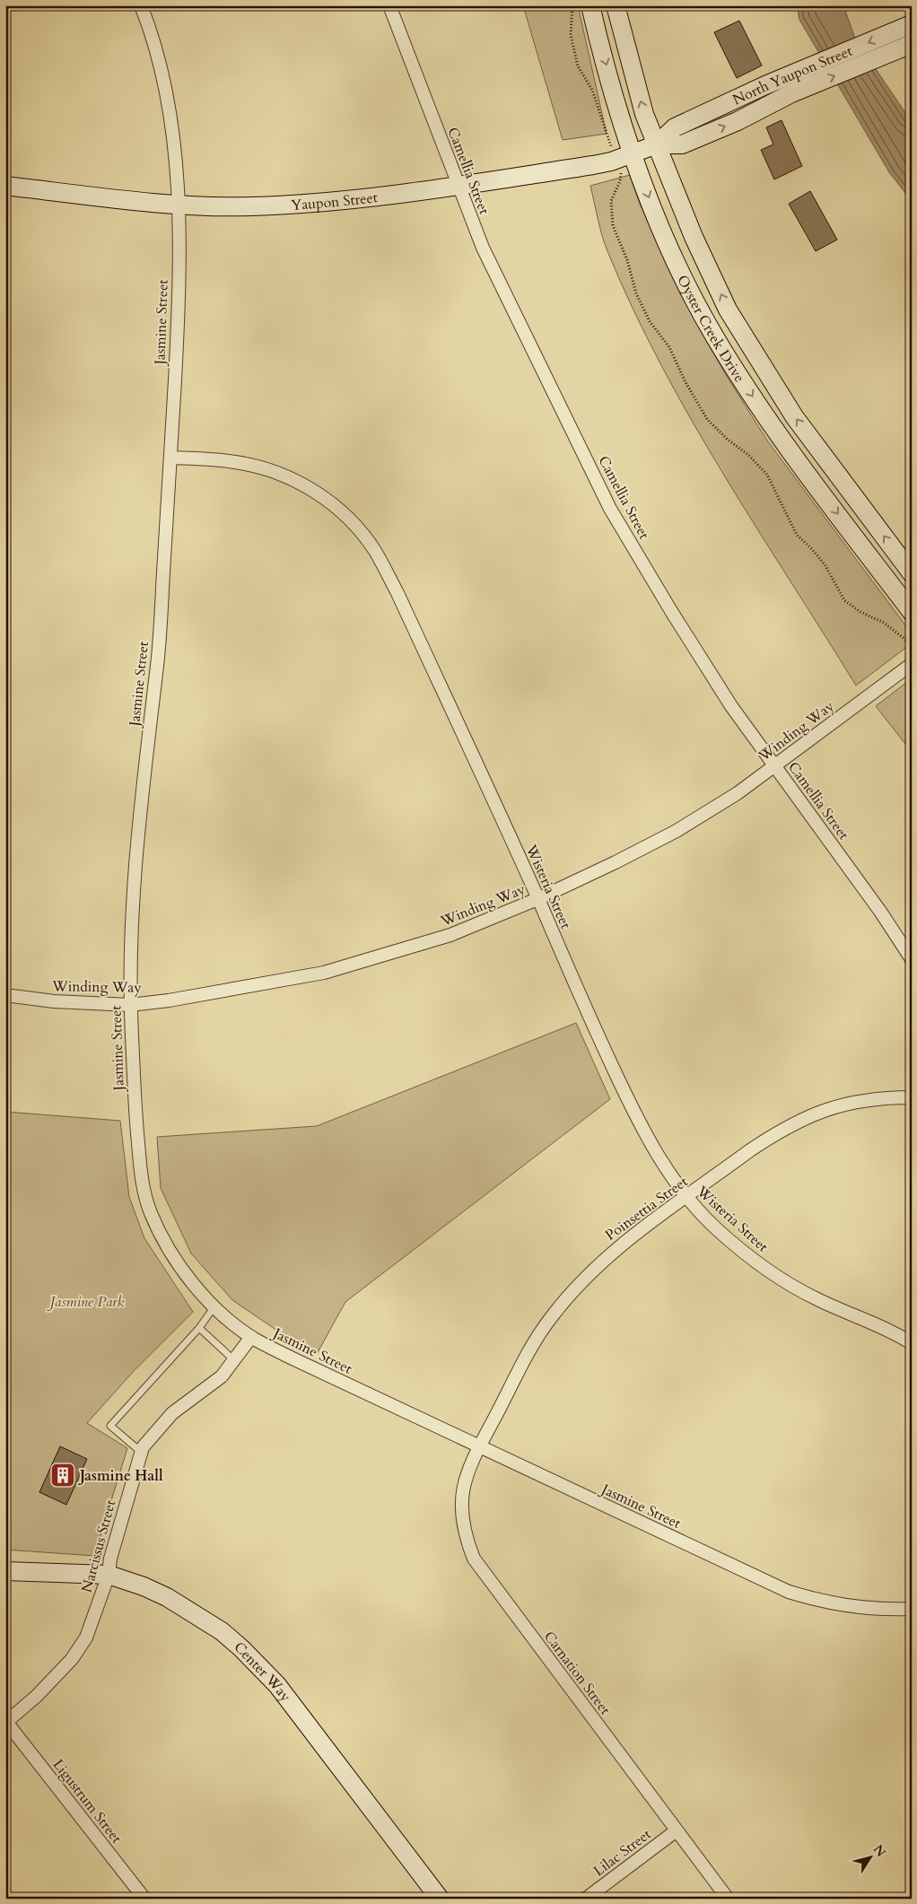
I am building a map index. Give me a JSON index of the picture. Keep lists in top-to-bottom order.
{
  "streets": {
    "main road": [
      "North Yaupon Street",
      "Yaupon Street",
      "Oyster Creek Drive",
      "Center Way"
    ],
    "street": [
      "Camellia Street",
      "Jasmine Street",
      "Winding Way",
      "Wisteria Street",
      "Poinsettia Street",
      "Narcissus Street",
      "Carnation Street",
      "Ligustrum Street",
      "Lilac Street"
    ]
  },
  "crossings": [
    ["North Yaupon Street", "Yaupon Street"],
    ["Camellia Street", "Yaupon Street"],
    ["Camellia Street", "Winding Way"],
    ["Yaupon Street", "Jasmine Street"],
    ["Yaupon Street", "Oyster Creek Drive"],
    ["Jasmine Street", "Winding Way"],
    ["Jasmine Street", "Wisteria Street"],
    ["Jasmine Street", "Poinsettia Street"],
    ["Jasmine Street", "Narcissus Street"],
    ["Jasmine Street", "Carnation Street"],
    ["Winding Way", "Wisteria Street"],
    ["Wisteria Street", "Poinsettia Street"],
    ["Poinsettia Street", "Carnation Street"],
    ["Narcissus Street", "Center Way"],
    ["Narcissus Street", "Ligustrum Street"],
    ["Carnation Street", "Lilac Street"]
  ],
  "parks": ["Jasmine Park"],
  "places": {
    "building": ["Jasmine Hall"]
  },
  "north": "top right"
}
